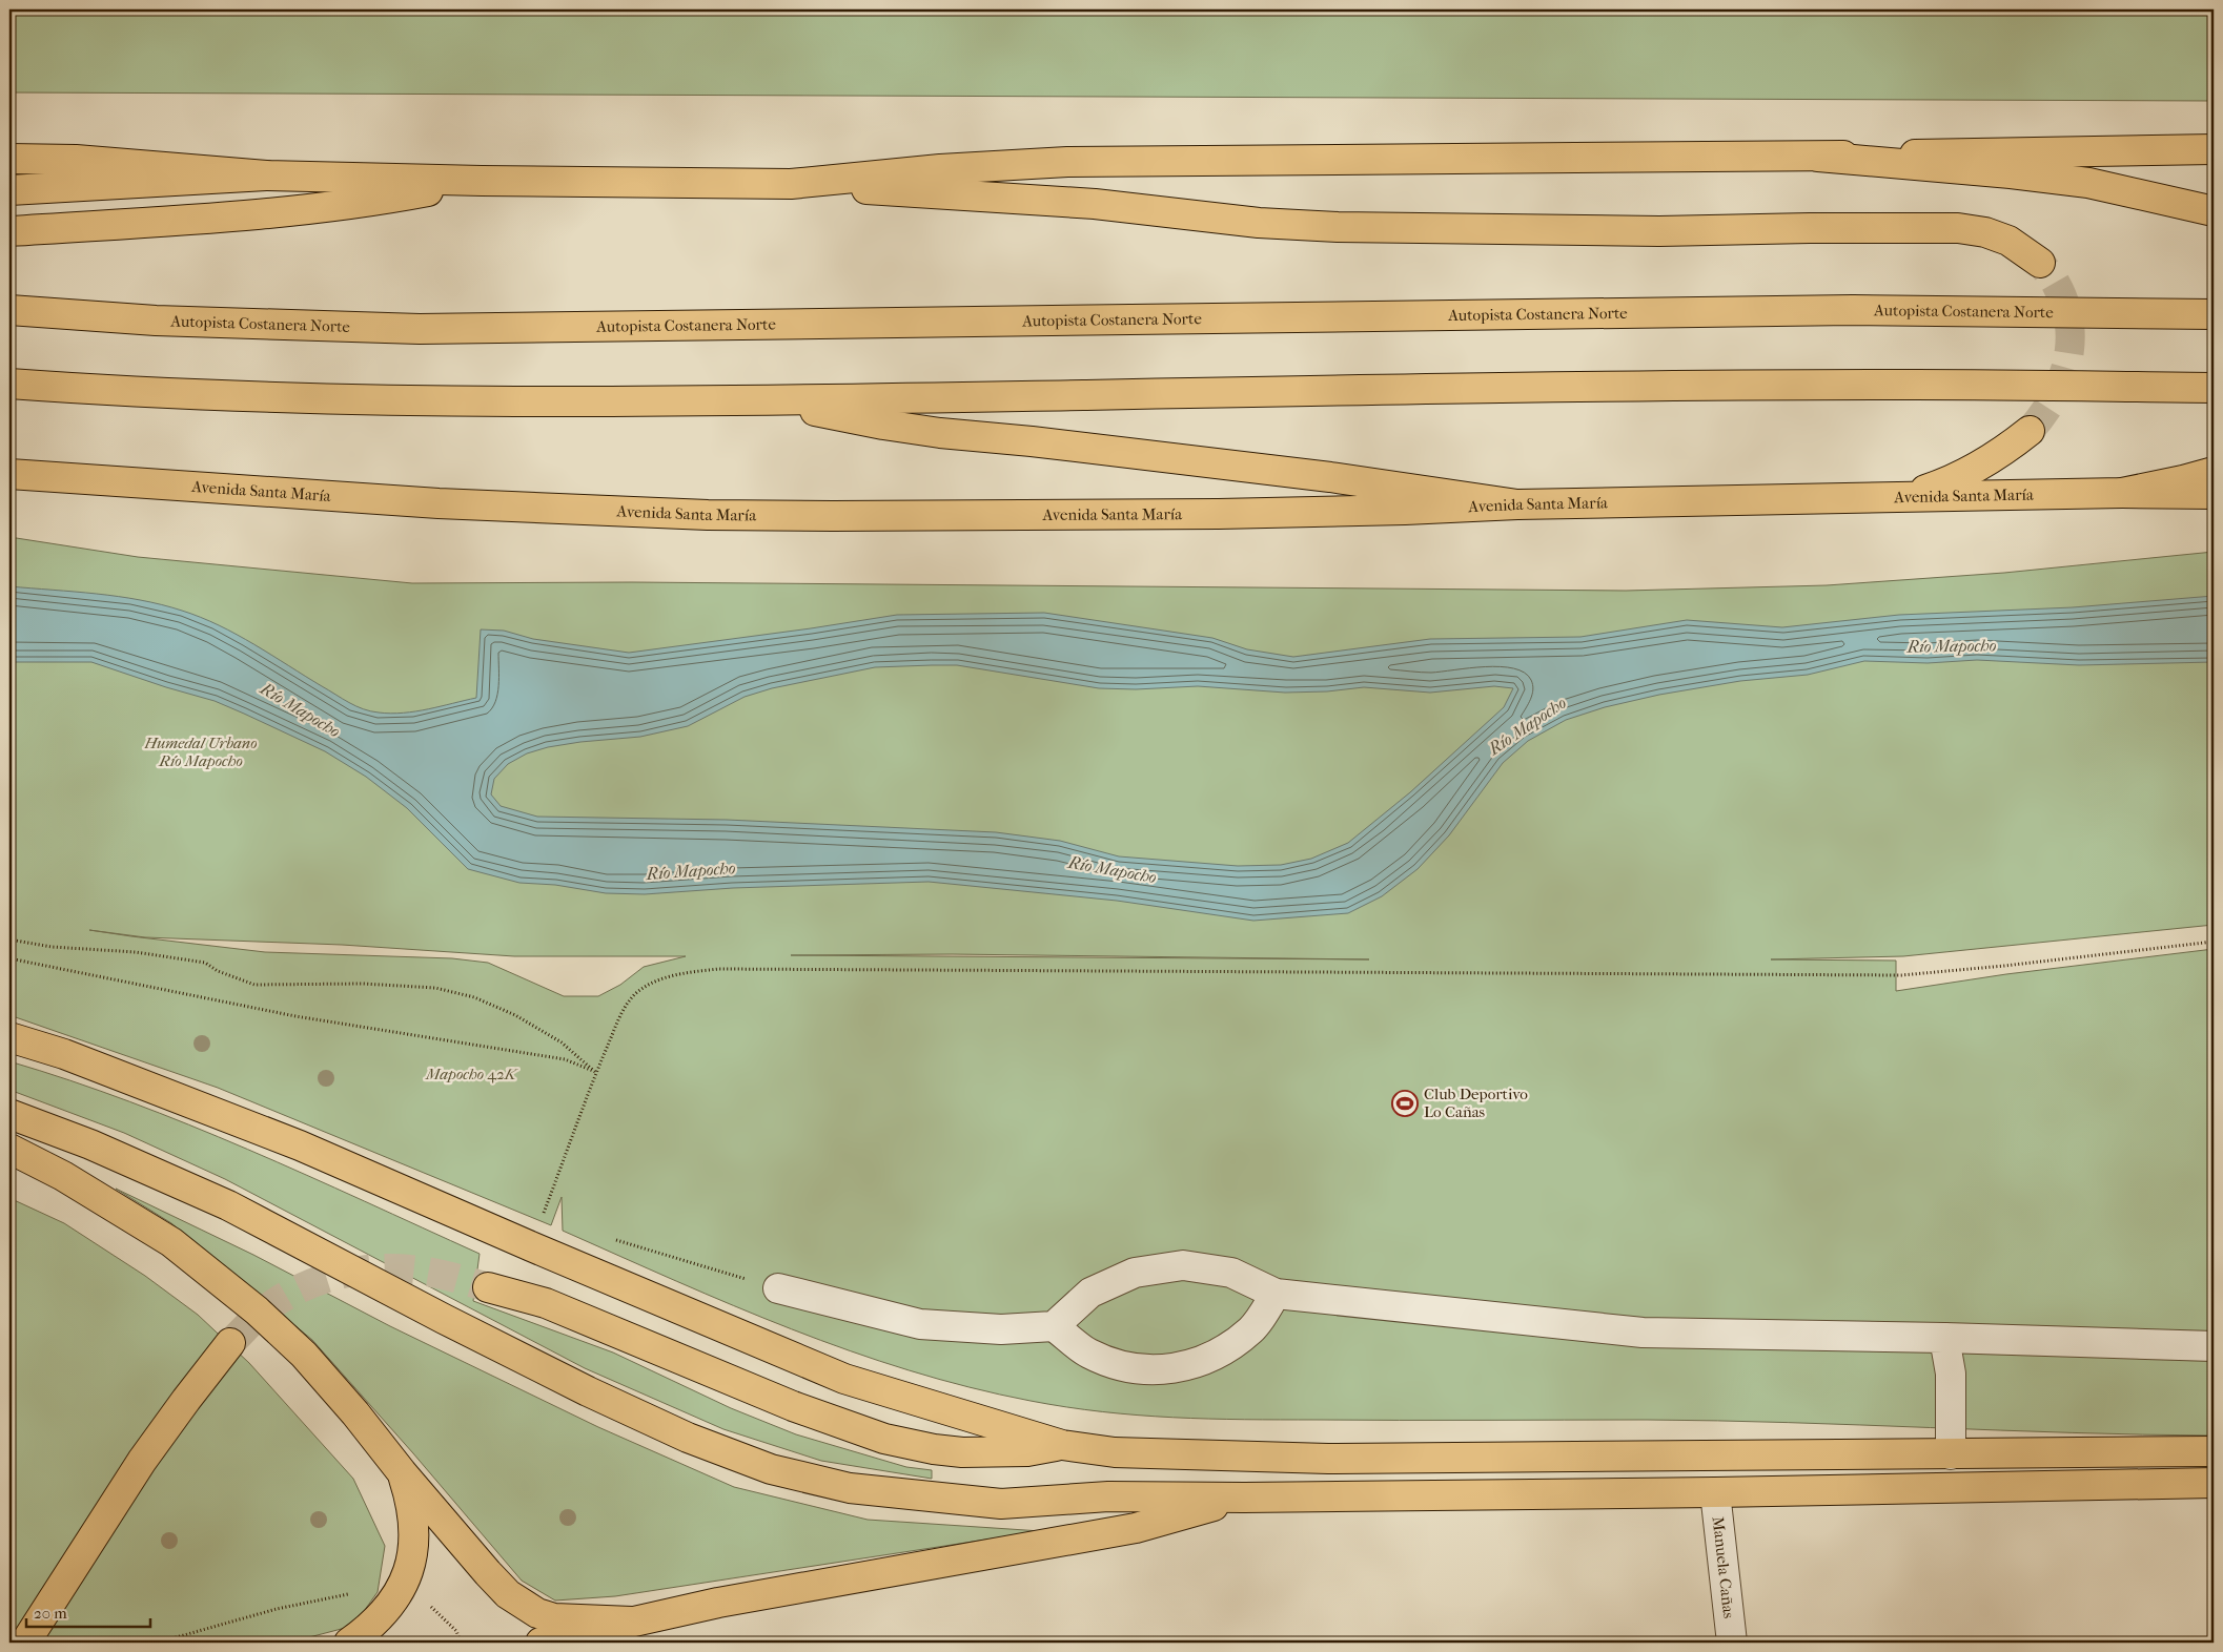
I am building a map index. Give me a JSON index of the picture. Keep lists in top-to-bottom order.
{
  "streets": {
    "main road": ["Autopista Costanera Norte", "Avenida Santa María"],
    "street": ["Manuela Cañas"]
  },
  "water": ["Río Mapocho"],
  "parks": ["Humedal Urbano Río Mapocho", "Mapocho 42K"],
  "places": {
    "sports": ["Club Deportivo Lo Cañas"]
  },
  "scale_bar": "20 m"
}
